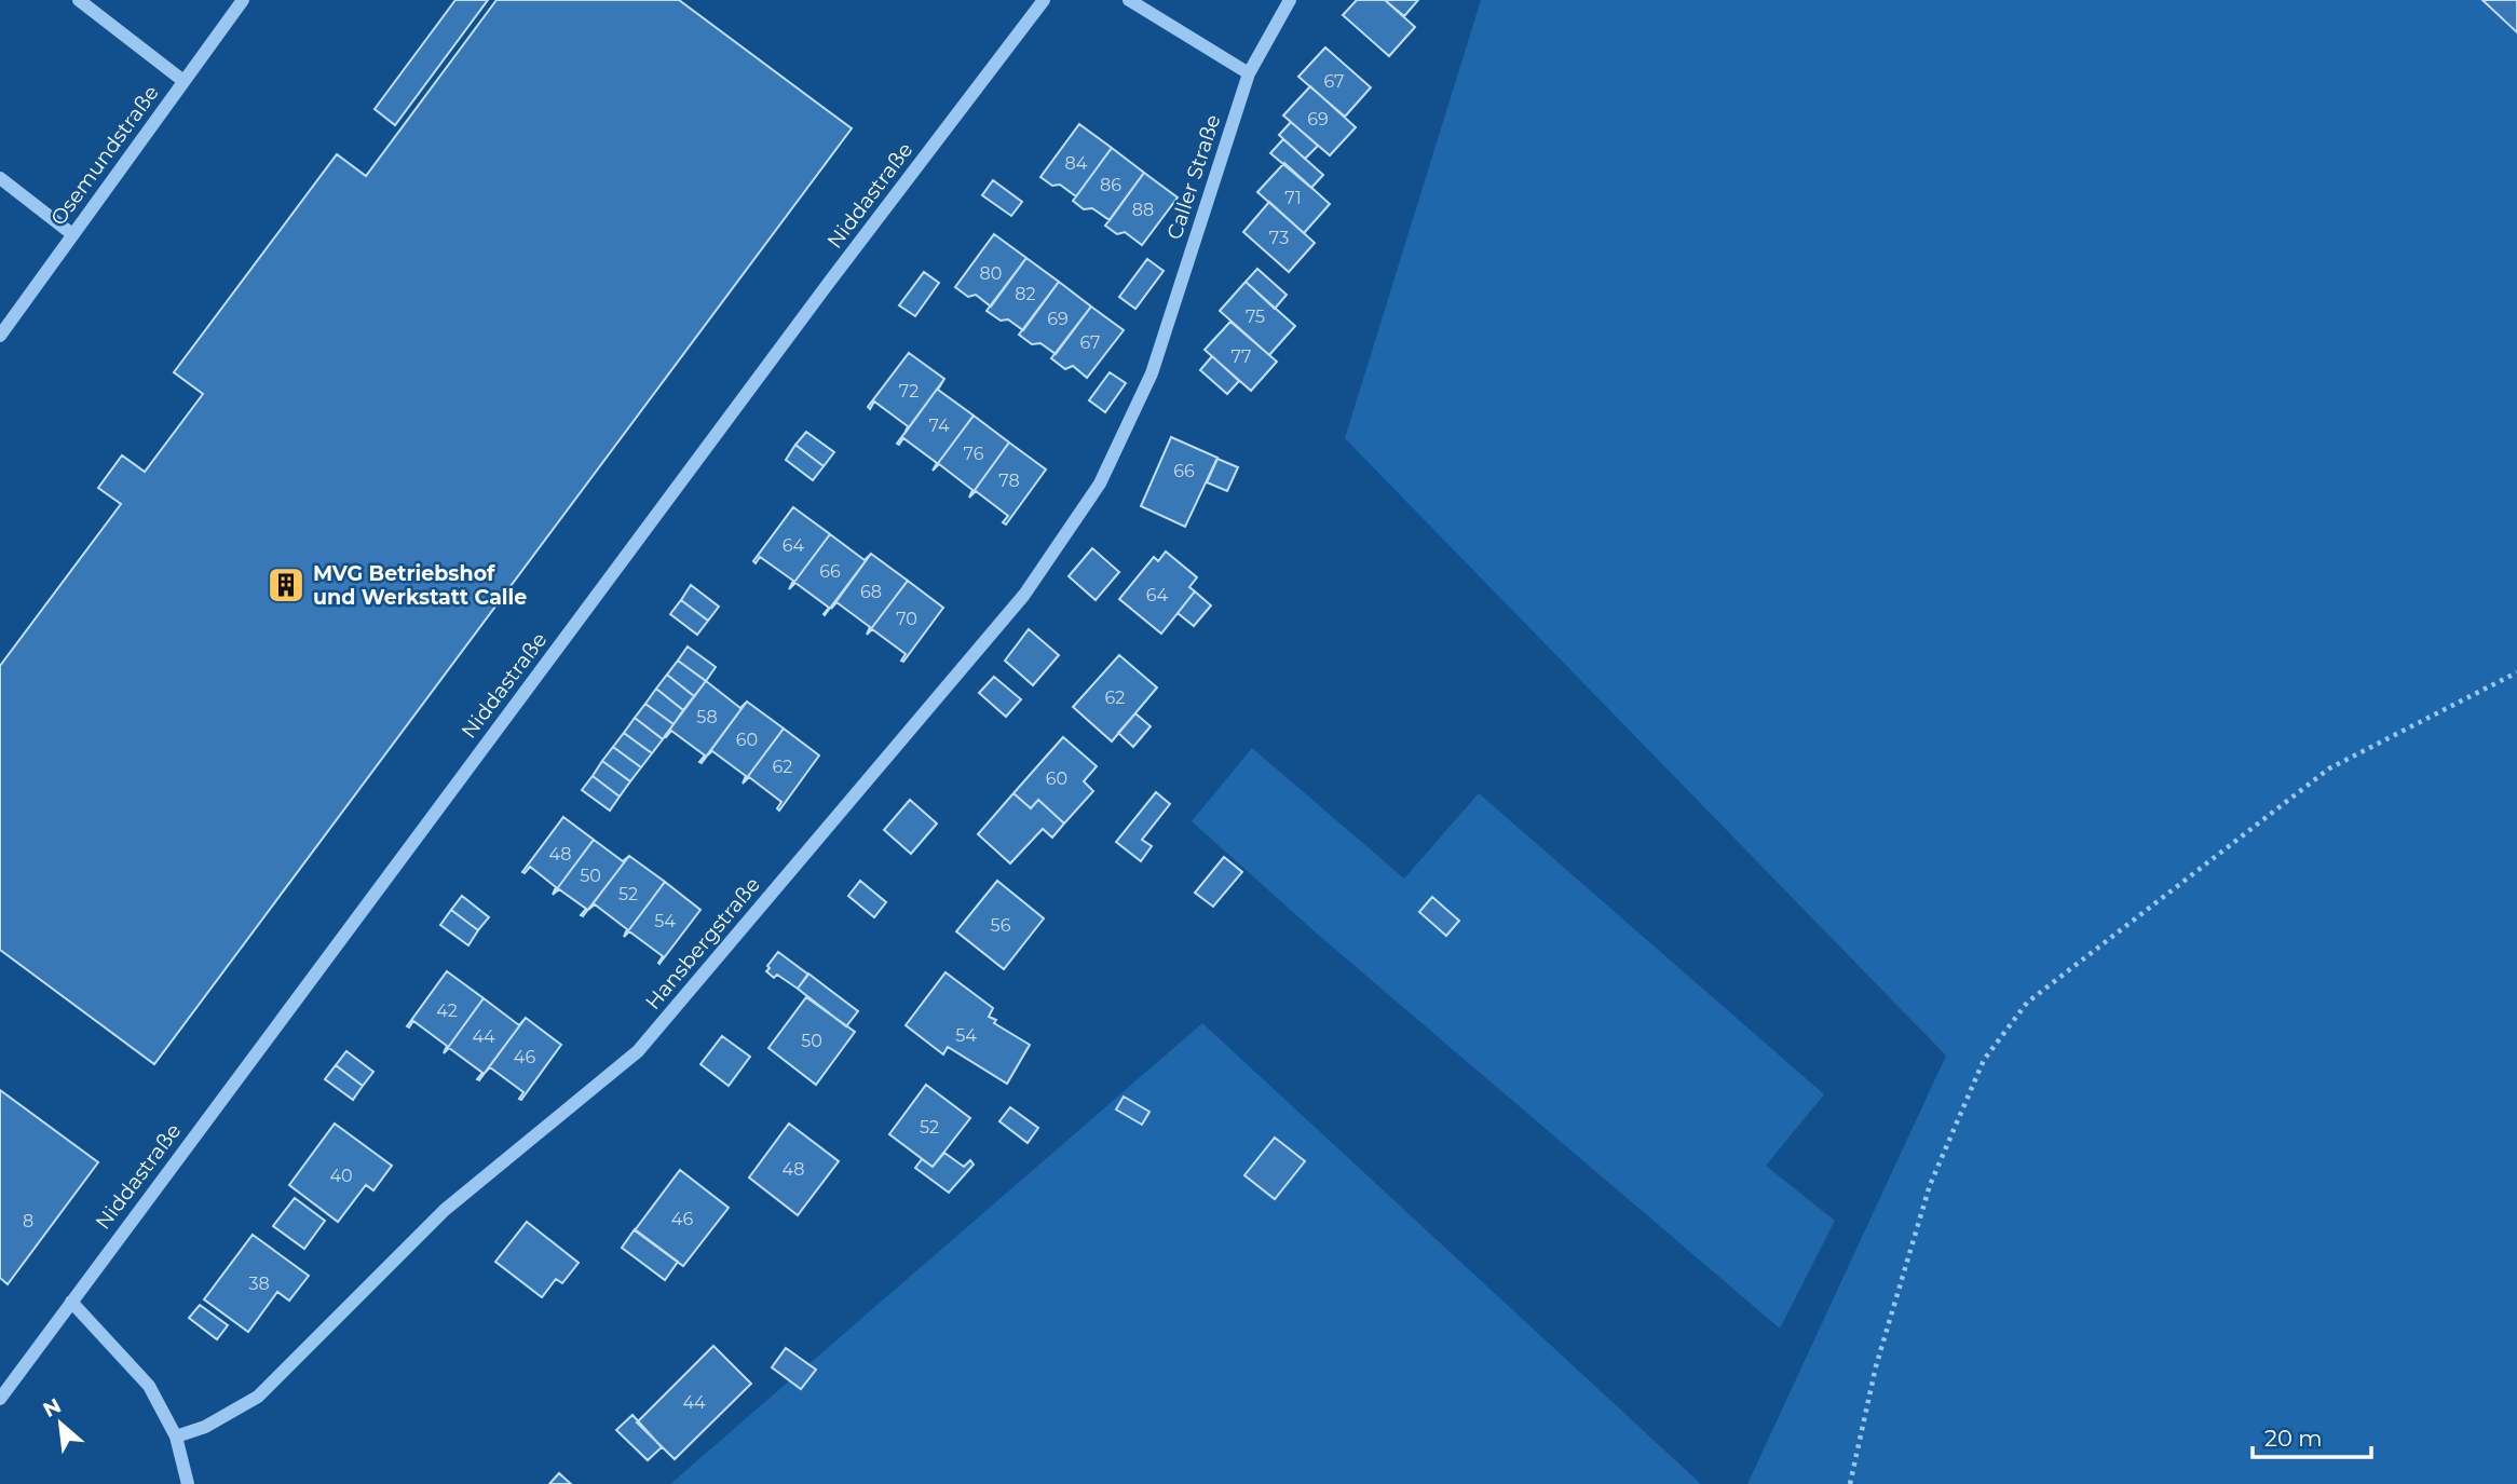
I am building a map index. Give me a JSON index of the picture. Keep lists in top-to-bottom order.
{
  "streets": {
    "street": [
      "Osemundstraße",
      "Caller Straße",
      "Niddastraße",
      "Hansbergstraße"
    ]
  },
  "crossings": [
    ["Caller Straße", "Hansbergstraße"]
  ],
  "places": {
    "building": ["MVG Betriebshof und Werkstatt Calle"]
  },
  "house_numbers": [
    "67",
    "69",
    "84",
    "86",
    "71",
    "88",
    "73",
    "80",
    "82",
    "75",
    "69",
    "67",
    "77",
    "72",
    "74",
    "76",
    "66",
    "78",
    "64",
    "66",
    "68",
    "64",
    "70",
    "62",
    "58",
    "60",
    "62",
    "60",
    "48",
    "50",
    "52",
    "54",
    "56",
    "42",
    "54",
    "44",
    "50",
    "46",
    "52",
    "48",
    "40",
    "46",
    "8",
    "38",
    "44"
  ],
  "scale_bar": "20 m",
  "north": "top left"
}
